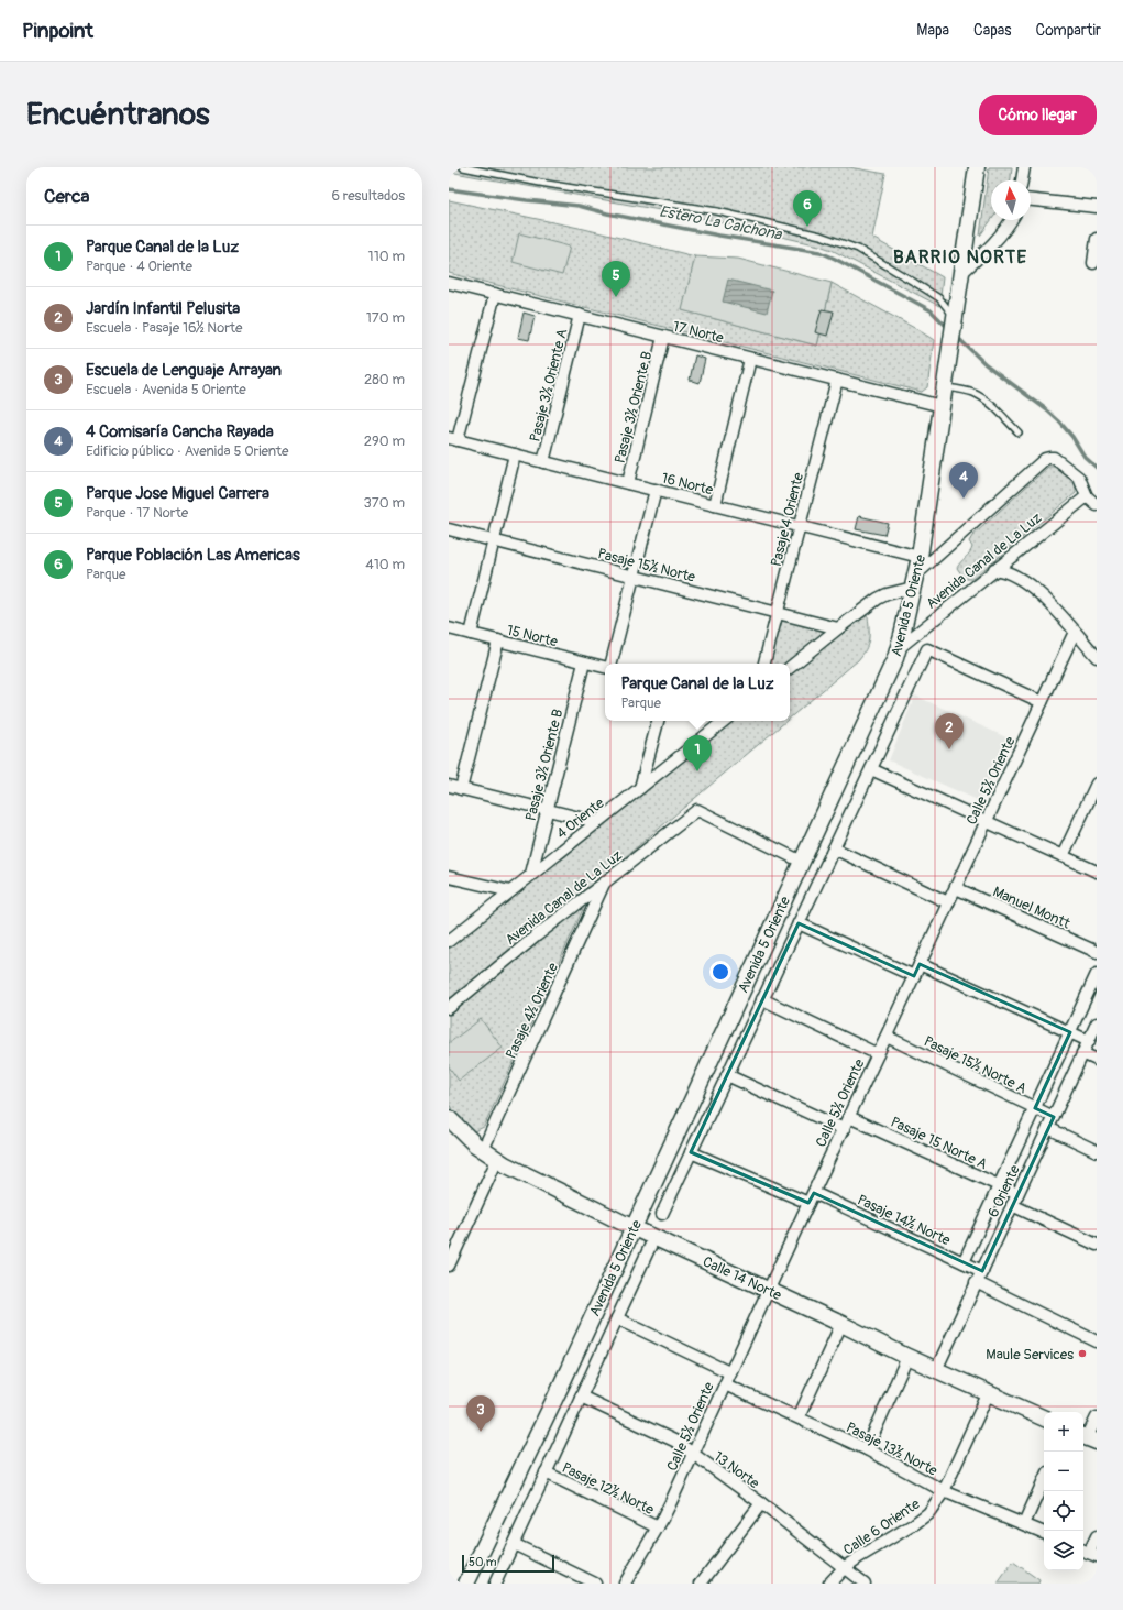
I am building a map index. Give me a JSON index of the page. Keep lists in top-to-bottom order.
{
  "streets": {
    "street": [
      "17 Norte",
      "Pasaje 3½ Oriente A",
      "Pasaje 3½ Oriente B",
      "16 Norte",
      "Pasaje 4 Oriente",
      "Avenida Canal de La Luz",
      "Pasaje 15½ Norte",
      "Avenida 5 Oriente",
      "15 Norte",
      "Calle 5½ Oriente",
      "4 Oriente",
      "Manuel Montt",
      "Pasaje 4½ Oriente",
      "Pasaje 15½ Norte A",
      "Pasaje 15 Norte A",
      "6 Oriente",
      "Pasaje 14½ Norte",
      "Calle 14 Norte",
      "Pasaje 13½ Norte",
      "13 Norte",
      "Pasaje 12½ Norte",
      "Calle 6 Oriente"
    ]
  },
  "crossings": [
    ["17 Norte", "Pasaje 3½ Oriente A"],
    ["17 Norte", "Pasaje 3½ Oriente B"],
    ["17 Norte", "Pasaje 4 Oriente"],
    ["17 Norte", "Avenida 5 Oriente"],
    ["Pasaje 3½ Oriente A", "16 Norte"],
    ["Pasaje 3½ Oriente B", "16 Norte"],
    ["Pasaje 3½ Oriente B", "15 Norte"],
    ["Pasaje 3½ Oriente B", "4 Oriente"],
    ["16 Norte", "Pasaje 4 Oriente"],
    ["16 Norte", "Avenida 5 Oriente"],
    ["Pasaje 4 Oriente", "Pasaje 15½ Norte"],
    ["Avenida Canal de La Luz", "Avenida 5 Oriente"],
    ["Avenida Canal de La Luz", "Pasaje 4½ Oriente"],
    ["Avenida 5 Oriente", "Calle 14 Norte"],
    ["Calle 5½ Oriente", "Manuel Montt"],
    ["Calle 5½ Oriente", "Pasaje 15½ Norte A"],
    ["Calle 5½ Oriente", "Pasaje 15 Norte A"],
    ["Calle 5½ Oriente", "Pasaje 14½ Norte"],
    ["Calle 5½ Oriente", "Calle 14 Norte"],
    ["Calle 5½ Oriente", "Pasaje 13½ Norte"],
    ["Calle 5½ Oriente", "13 Norte"],
    ["Calle 5½ Oriente", "Pasaje 12½ Norte"],
    ["Pasaje 4½ Oriente", "Calle 14 Norte"],
    ["Pasaje 15½ Norte A", "6 Oriente"],
    ["Pasaje 15 Norte A", "6 Oriente"],
    ["6 Oriente", "Pasaje 14½ Norte"],
    ["6 Oriente", "Calle 14 Norte"],
    ["Calle 14 Norte", "Calle 6 Oriente"],
    ["Pasaje 13½ Norte", "Calle 6 Oriente"],
    ["13 Norte", "Calle 6 Oriente"]
  ],
  "districts": ["BARRIO NORTE"],
  "water": ["Estero La Calchona"],
  "places": ["Maule Services"],
  "scale_bar": "50 m",
  "north": "top",
  "page": {
    "header": "Pinpoint",
    "nav": ["Mapa", "Capas", "Compartir"],
    "buttons": "Cómo llegar",
    "title": "Encuéntranos",
    "heading": ["Cerca", "6 resultados"],
    "pins": [
      "6",
      "5",
      "4",
      "2",
      "1",
      "3"
    ],
    "list": [
      {
        "mark": "1",
        "name": "Parque Canal de la Luz",
        "note": "Parque · 4 Oriente",
        "value": "110 m"
      },
      {
        "mark": "2",
        "name": "Jardín Infantil Pelusita",
        "note": "Escuela · Pasaje 16½ Norte",
        "value": "170 m"
      },
      {
        "mark": "3",
        "name": "Escuela de Lenguaje Arrayan",
        "note": "Escuela · Avenida 5 Oriente",
        "value": "280 m"
      },
      {
        "mark": "4",
        "name": "4 Comisaría Cancha Rayada",
        "note": "Edificio público · Avenida 5 Oriente",
        "value": "290 m"
      },
      {
        "mark": "5",
        "name": "Parque Jose Miguel Carrera",
        "note": "Parque · 17 Norte",
        "value": "370 m"
      },
      {
        "mark": "6",
        "name": "Parque Población Las Americas",
        "note": "Parque",
        "value": "410 m"
      }
    ],
    "popup": ["Parque Canal de la Luz", "Parque"],
    "map_buttons": ["+", "−"],
    "scale": "50 m"
  }
}
